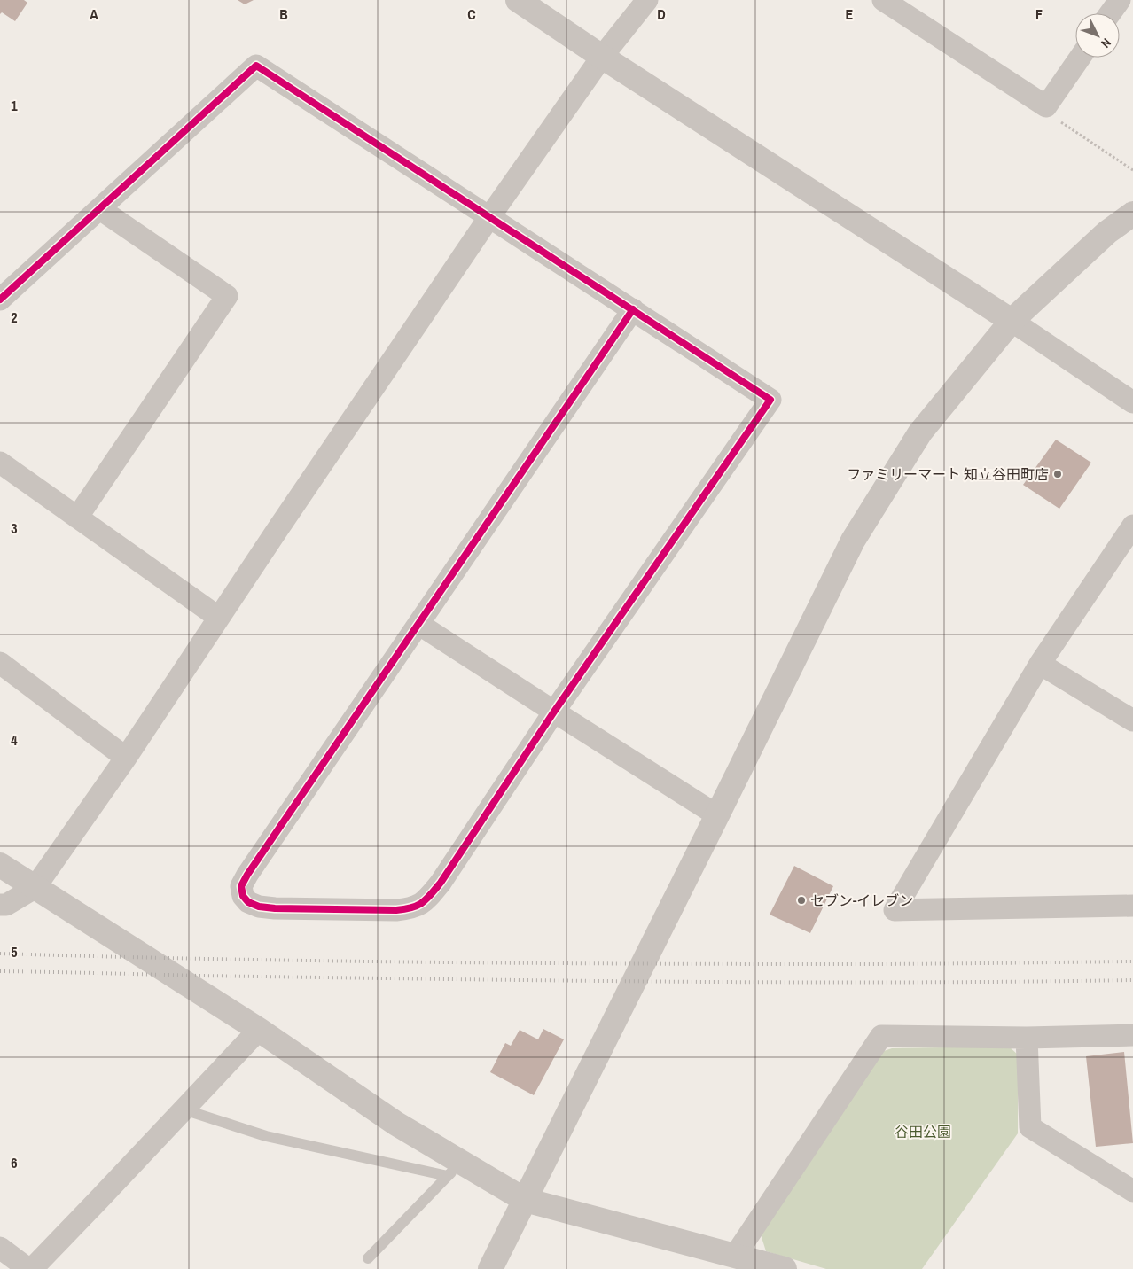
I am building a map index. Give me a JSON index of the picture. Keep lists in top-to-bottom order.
{
  "parks": ["谷田公園"],
  "places": ["ファミリーマート 知立谷田町店", "セブン-イレブン"],
  "north": "bottom right",
  "grid": {
    "columns": [
      "A",
      "B",
      "C",
      "D",
      "E",
      "F"
    ],
    "rows": [
      "1",
      "2",
      "3",
      "4",
      "5",
      "6"
    ]
  }
}
